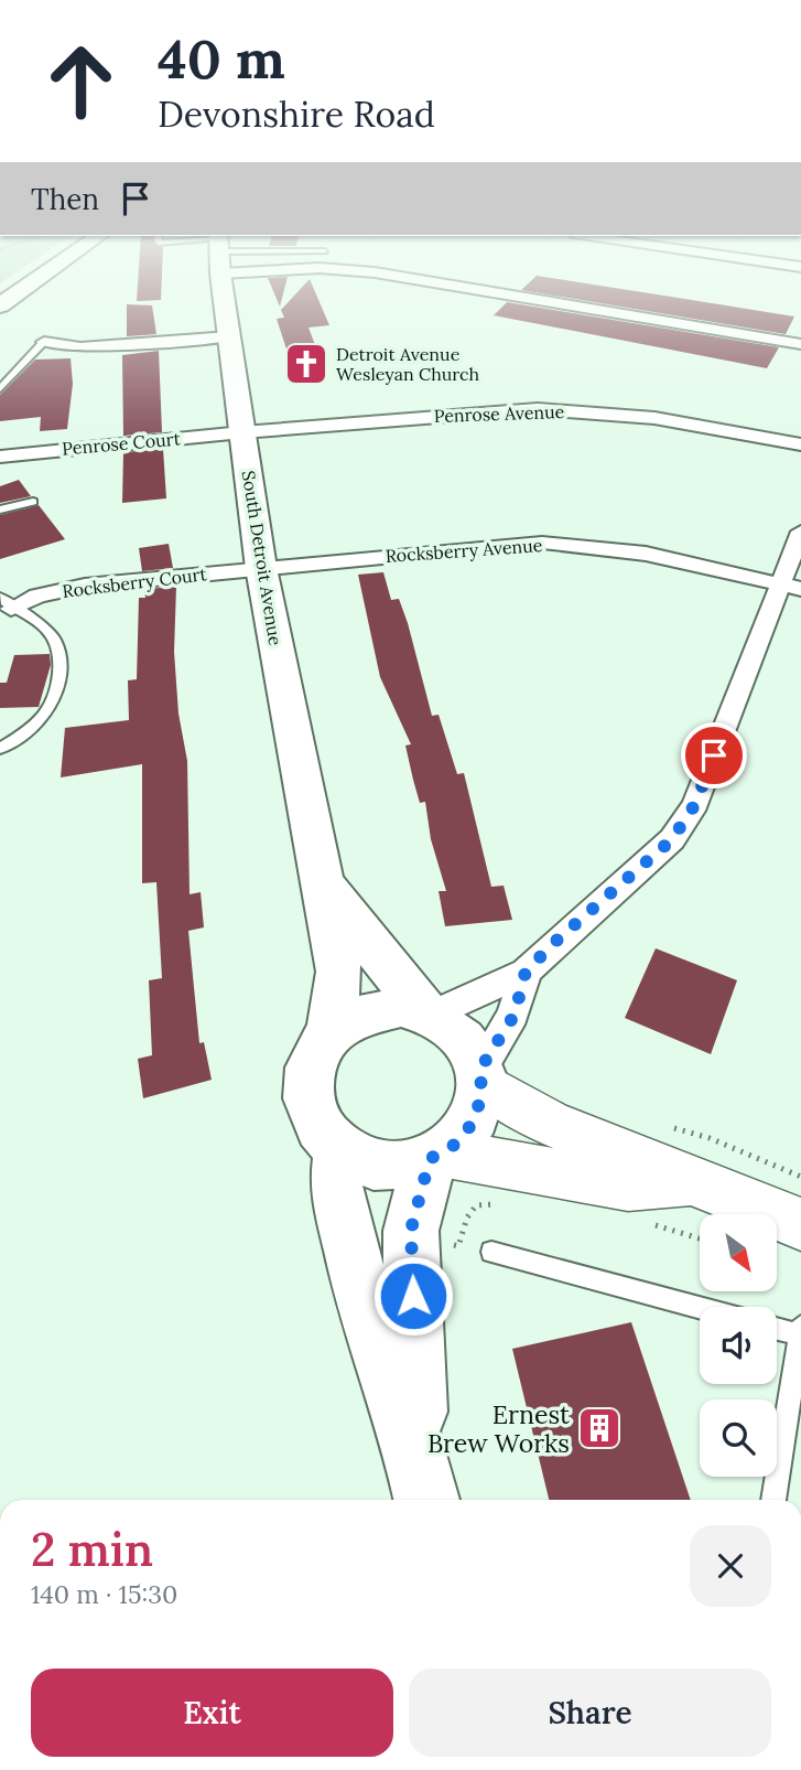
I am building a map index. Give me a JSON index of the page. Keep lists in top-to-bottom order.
{
  "streets": {
    "main road": ["South Detroit Avenue"],
    "street": [
      "Penrose Avenue",
      "Penrose Court",
      "Rocksberry Avenue",
      "Rocksberry Court"
    ]
  },
  "crossings": [
    ["Penrose Avenue", "Penrose Court"],
    ["Penrose Avenue", "South Detroit Avenue"],
    ["Penrose Court", "South Detroit Avenue"],
    ["Rocksberry Avenue", "South Detroit Avenue"],
    ["Rocksberry Avenue", "Rocksberry Court"],
    ["South Detroit Avenue", "Rocksberry Court"]
  ],
  "places": {
    "church": ["Detroit Avenue Wesleyan Church"],
    "building": ["Ernest Brew Works"]
  },
  "north": "bottom right",
  "page": {
    "turn": ["40 m", "Devonshire Road"],
    "then": "Then",
    "heading": ["2 min", "140 m · 15:30"],
    "buttons": ["Exit", "Share"]
  }
}
